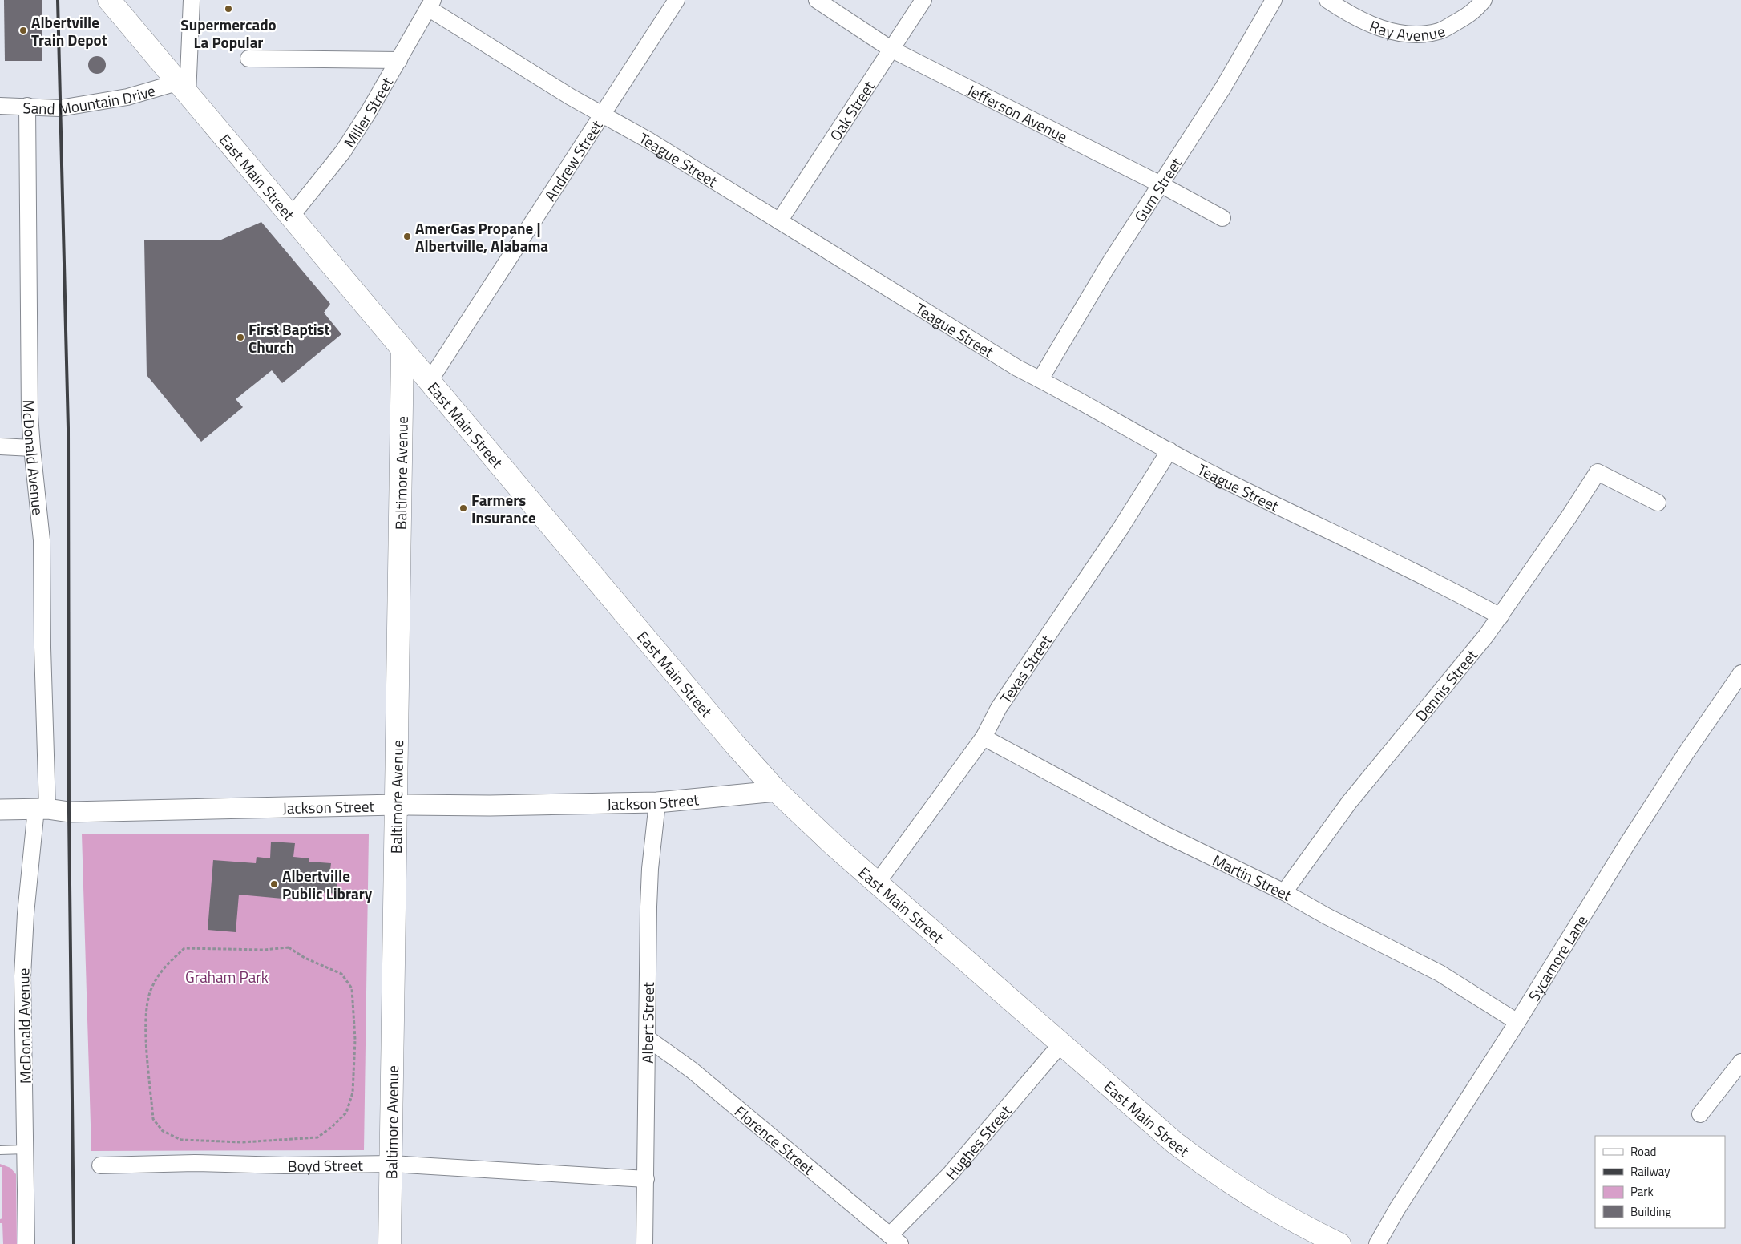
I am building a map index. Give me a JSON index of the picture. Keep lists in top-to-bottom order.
{
  "streets": {
    "main road": ["East Main Street", "Baltimore Avenue"],
    "street": [
      "Ray Avenue",
      "Sand Mountain Drive",
      "Oak Street",
      "Miller Street",
      "Jefferson Avenue",
      "Teague Street",
      "Andrew Street",
      "Gum Street",
      "McDonald Avenue",
      "Texas Street",
      "Dennis Street",
      "Jackson Street",
      "Martin Street",
      "Sycamore Lane",
      "Albert Street",
      "Florence Street",
      "Hughes Street",
      "Boyd Street"
    ]
  },
  "crossings": [
    ["Sand Mountain Drive", "East Main Street"],
    ["Sand Mountain Drive", "McDonald Avenue"],
    ["Oak Street", "Jefferson Avenue"],
    ["Oak Street", "Teague Street"],
    ["Miller Street", "Teague Street"],
    ["Miller Street", "East Main Street"],
    ["Jefferson Avenue", "Gum Street"],
    ["Teague Street", "Andrew Street"],
    ["Teague Street", "Gum Street"],
    ["Teague Street", "Texas Street"],
    ["Teague Street", "Dennis Street"],
    ["Andrew Street", "East Main Street"],
    ["East Main Street", "Baltimore Avenue"],
    ["East Main Street", "Texas Street"],
    ["East Main Street", "Jackson Street"],
    ["East Main Street", "Hughes Street"],
    ["McDonald Avenue", "Jackson Street"],
    ["Baltimore Avenue", "Jackson Street"],
    ["Baltimore Avenue", "Boyd Street"],
    ["Texas Street", "Martin Street"],
    ["Dennis Street", "Martin Street"],
    ["Jackson Street", "Albert Street"],
    ["Martin Street", "Sycamore Lane"],
    ["Albert Street", "Florence Street"],
    ["Albert Street", "Boyd Street"],
    ["Florence Street", "Hughes Street"]
  ],
  "parks": ["Graham Park"],
  "places": [
    "Supermercado La Popular",
    "Albertville Train Depot",
    "AmerGas Propane | Albertville, Alabama",
    "First Baptist Church",
    "Farmers Insurance",
    "Albertville Public Library"
  ],
  "legend": [
    "Road",
    "Railway",
    "Park",
    "Building"
  ]
}
